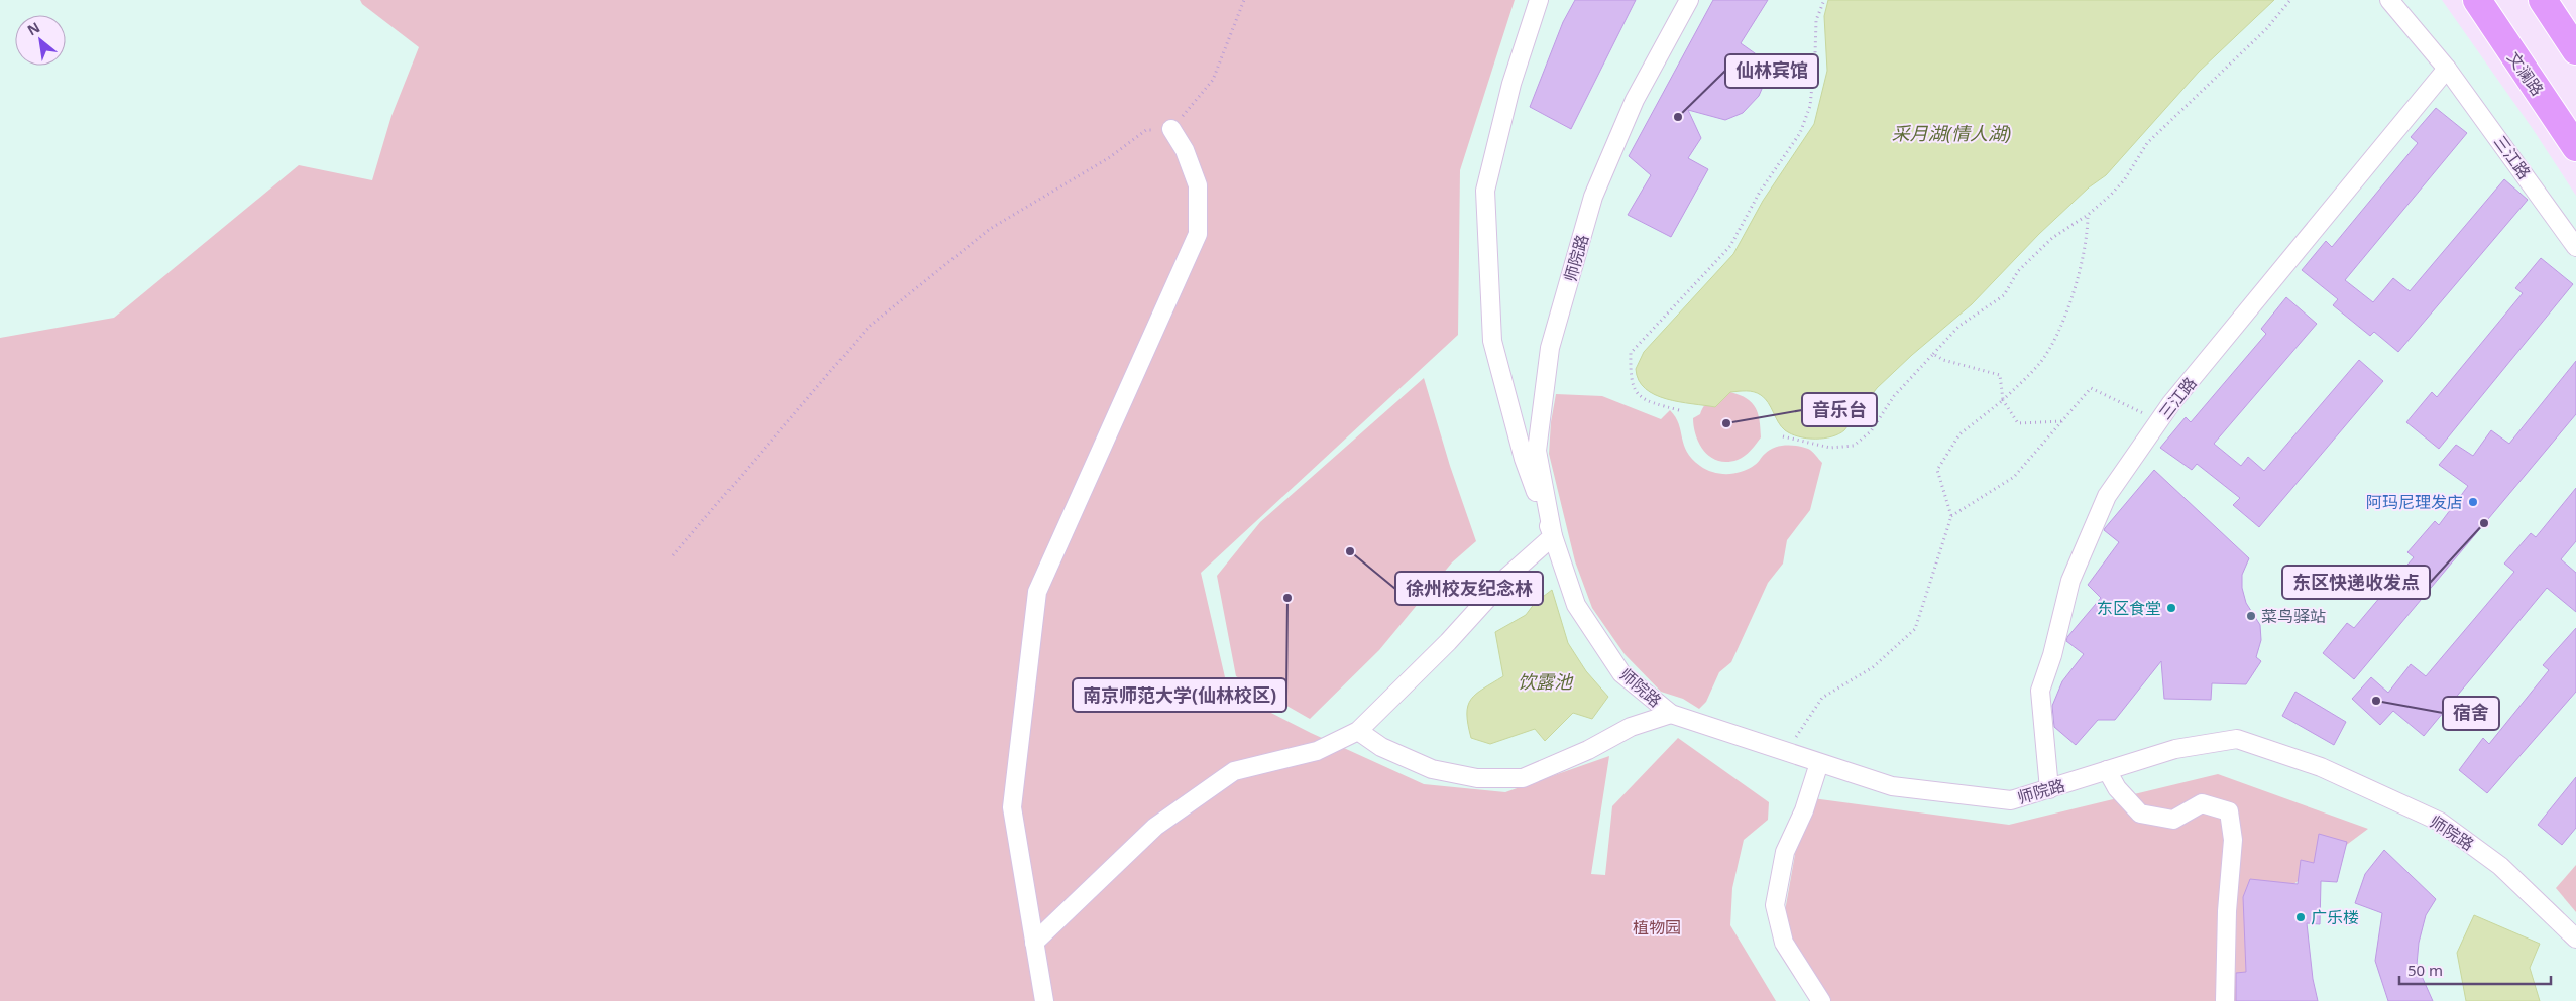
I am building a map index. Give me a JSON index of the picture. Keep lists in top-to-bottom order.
{
  "streets": {
    "main road": ["文澜路"],
    "street": ["三江路", "师院路"]
  },
  "crossings": [
    ["三江路", "师院路"]
  ],
  "water": ["采月湖(情人湖)", "饮露池"],
  "parks": ["植物园"],
  "places": [
    "仙林宾馆",
    "音乐台",
    "阿玛尼理发店",
    "东区快递收发点",
    "徐州校友纪念林",
    "南京师范大学(仙林校区)",
    "东区食堂",
    "菜鸟驿站",
    "宿舍",
    "广乐楼"
  ],
  "scale_bar": "50 m",
  "north": "top left"
}
